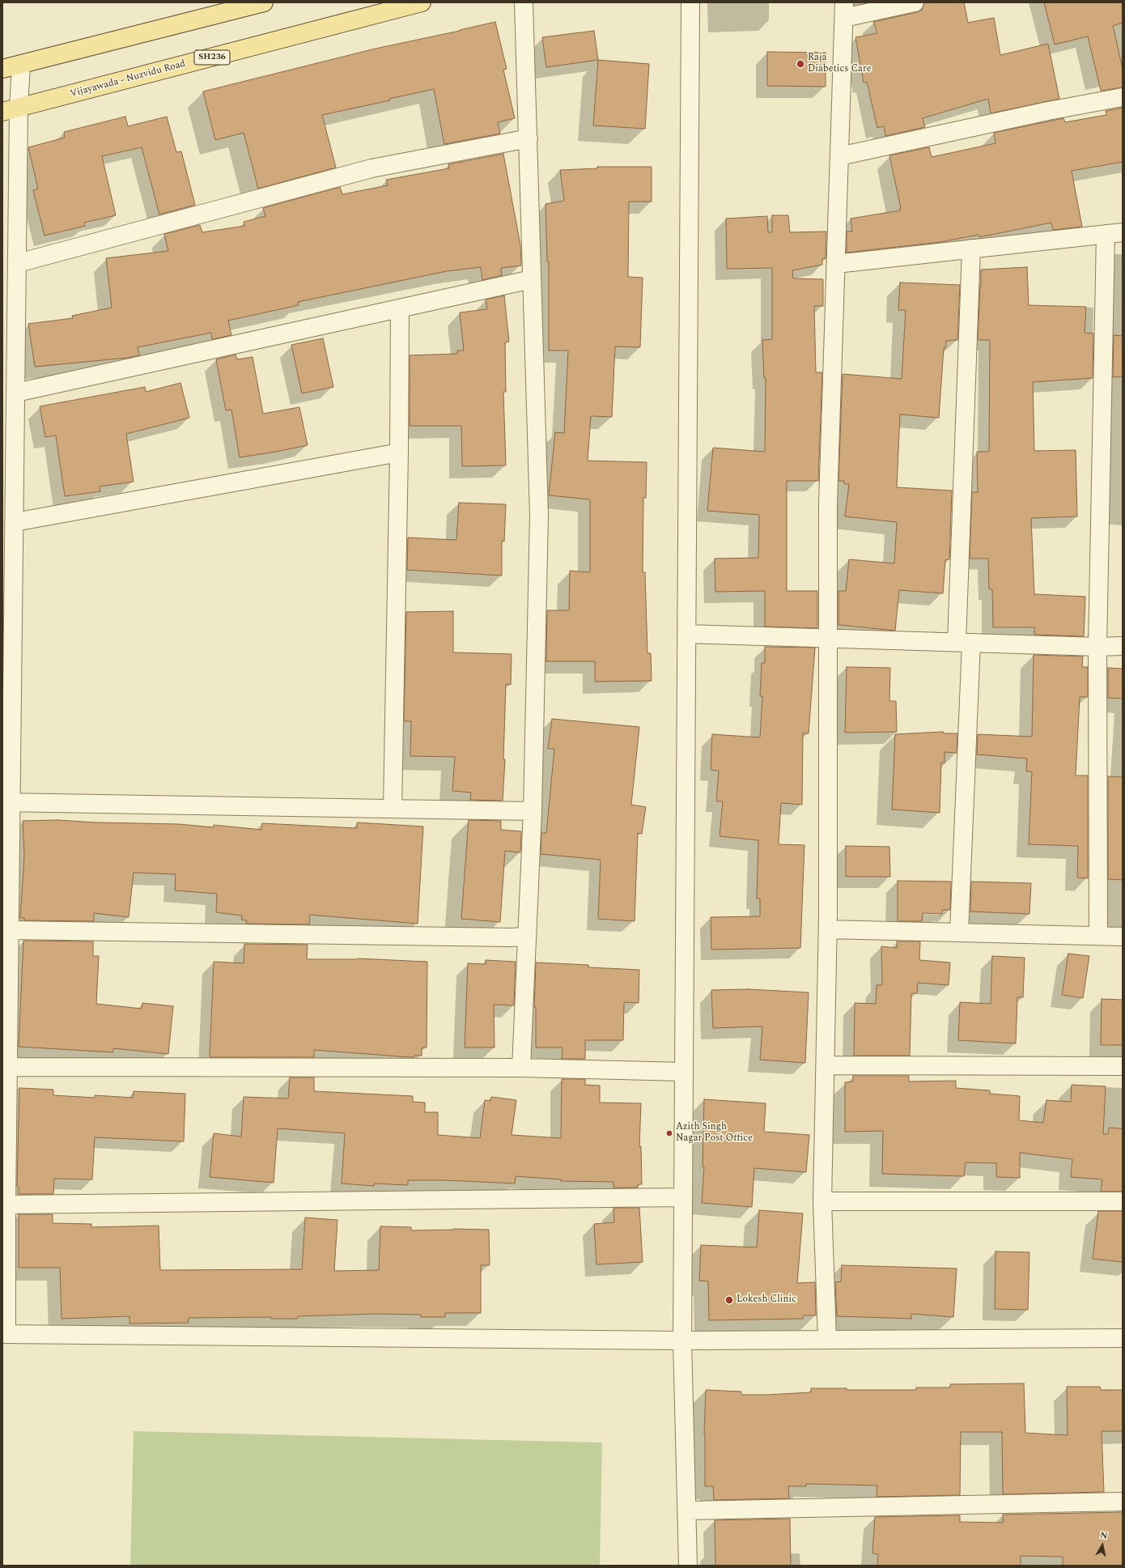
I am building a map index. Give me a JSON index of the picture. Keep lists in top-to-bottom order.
{
  "streets": {
    "main road": ["SH236", "Vijayawada - Nuzvidu Road"]
  },
  "places": ["Raja Diabetics Care", "Azith Singh Nagar Post Office", "Lokesh Clinic"],
  "north": "top"
}
